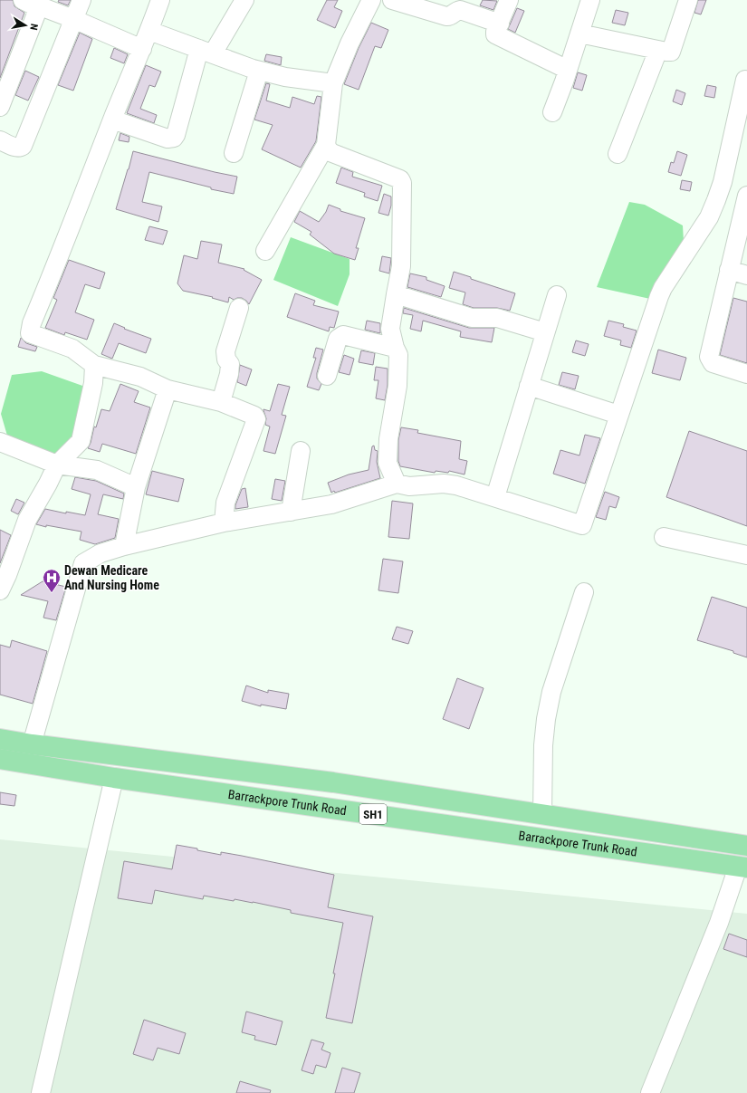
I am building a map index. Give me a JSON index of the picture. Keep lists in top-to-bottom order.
{
  "streets": {
    "main road": ["Barrackpore Trunk Road", "SH1"]
  },
  "places": {
    "hospital": ["Dewan Medicare And Nursing Home"]
  },
  "north": "right"
}
